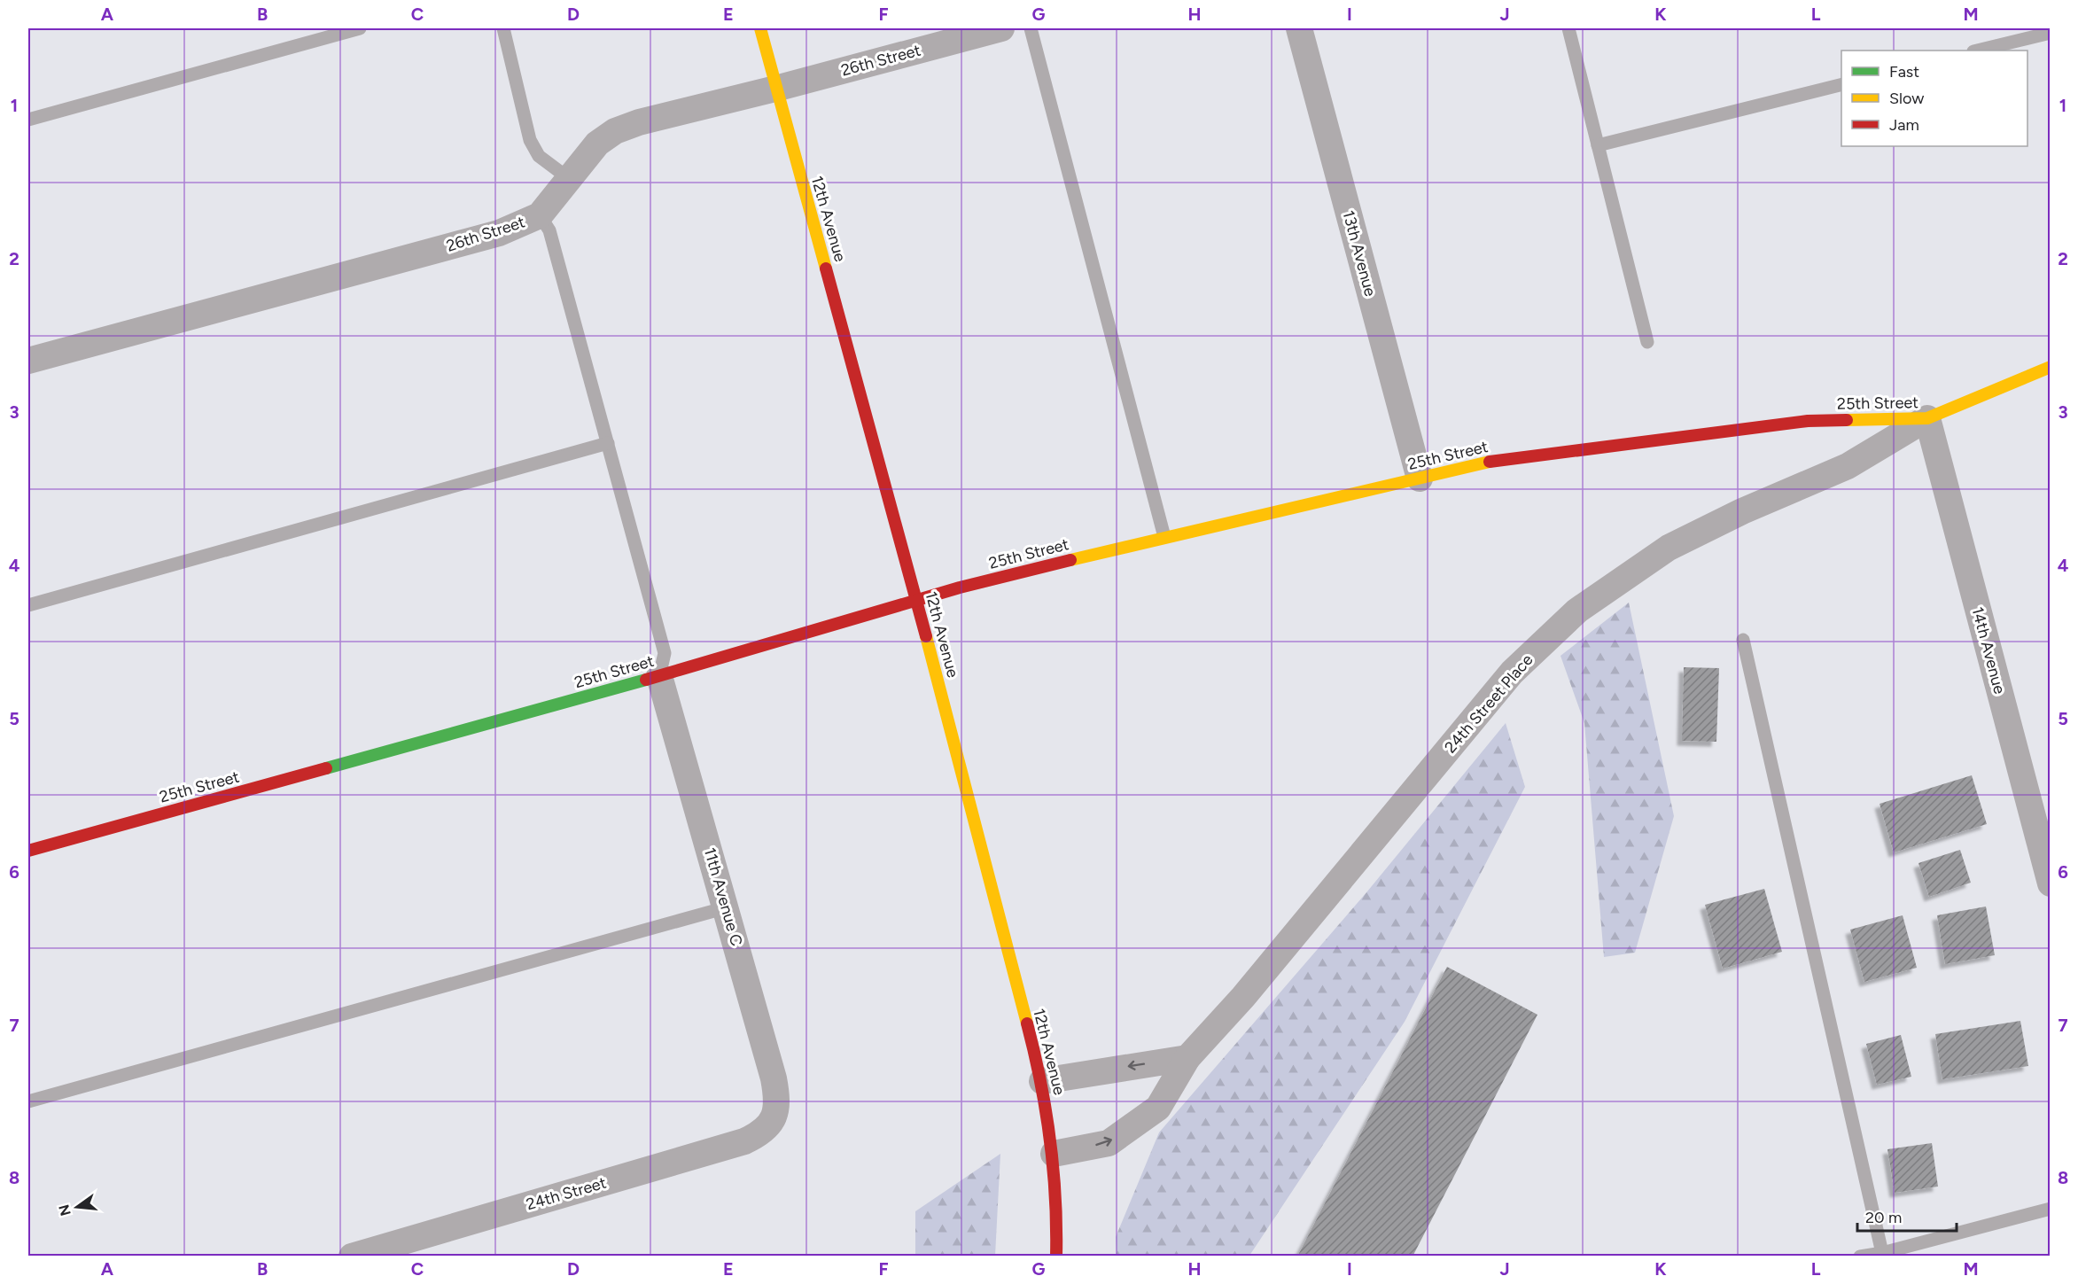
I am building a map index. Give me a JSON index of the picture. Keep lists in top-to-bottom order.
{
  "streets": {
    "street": [
      "26th Street",
      "12th Avenue",
      "13th Avenue",
      "25th Street",
      "14th Avenue",
      "24th Street Place",
      "11th Avenue C",
      "24th Street"
    ]
  },
  "crossings": [
    ["26th Street", "12th Avenue"],
    ["12th Avenue", "25th Street"],
    ["12th Avenue", "24th Street Place"],
    ["13th Avenue", "25th Street"],
    ["25th Street", "14th Avenue"],
    ["25th Street", "24th Street Place"],
    ["25th Street", "11th Avenue C"],
    ["14th Avenue", "24th Street Place"],
    ["11th Avenue C", "24th Street"]
  ],
  "legend": ["Fast", "Slow", "Jam"],
  "scale_bar": "20 m",
  "north": "left",
  "grid": {
    "columns": [
      "A",
      "B",
      "C",
      "D",
      "E",
      "F",
      "G",
      "H",
      "I",
      "J",
      "K",
      "L",
      "M"
    ],
    "rows": [
      "1",
      "2",
      "3",
      "4",
      "5",
      "6",
      "7",
      "8"
    ]
  }
}
